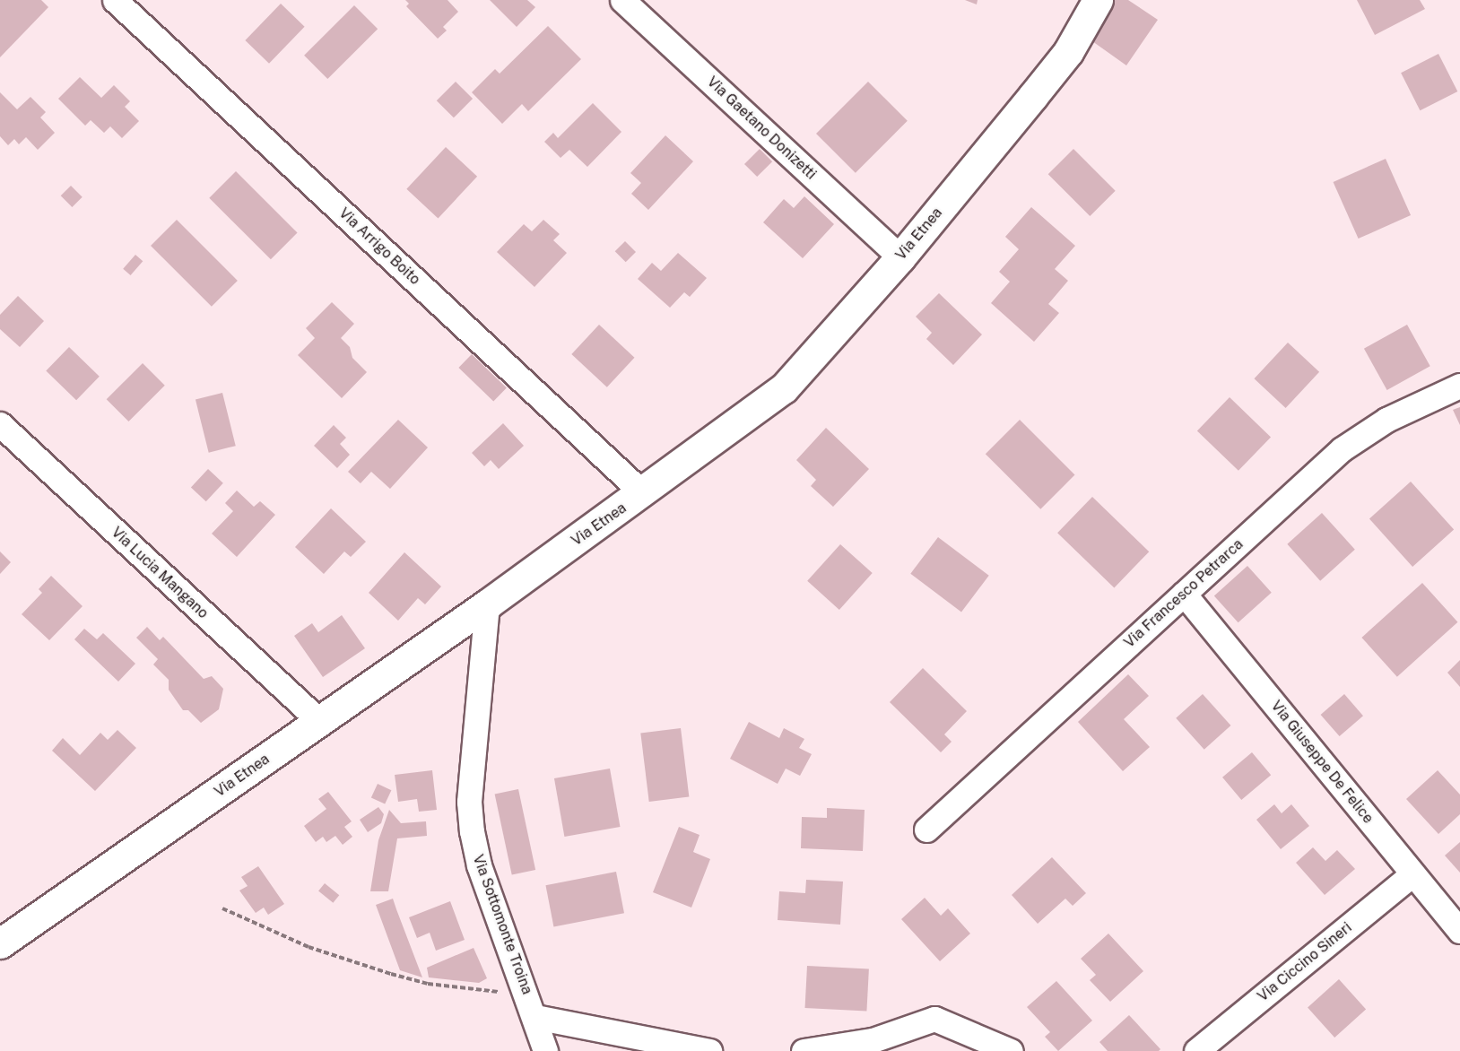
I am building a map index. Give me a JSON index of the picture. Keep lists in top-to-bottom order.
{
  "streets": {
    "main road": ["Via Etnea"],
    "street": [
      "Via Gaetano Donizetti",
      "Via Arrigo Boito",
      "Via Lucia Mangano",
      "Via Francesco Petrarca",
      "Via Giuseppe De Felice",
      "Via Sottomonte Troina",
      "Via Ciccino Sineri"
    ]
  },
  "crossings": [
    ["Via Gaetano Donizetti", "Via Etnea"],
    ["Via Etnea", "Via Arrigo Boito"],
    ["Via Etnea", "Via Lucia Mangano"],
    ["Via Etnea", "Via Sottomonte Troina"],
    ["Via Francesco Petrarca", "Via Giuseppe De Felice"],
    ["Via Giuseppe De Felice", "Via Ciccino Sineri"]
  ]
}
